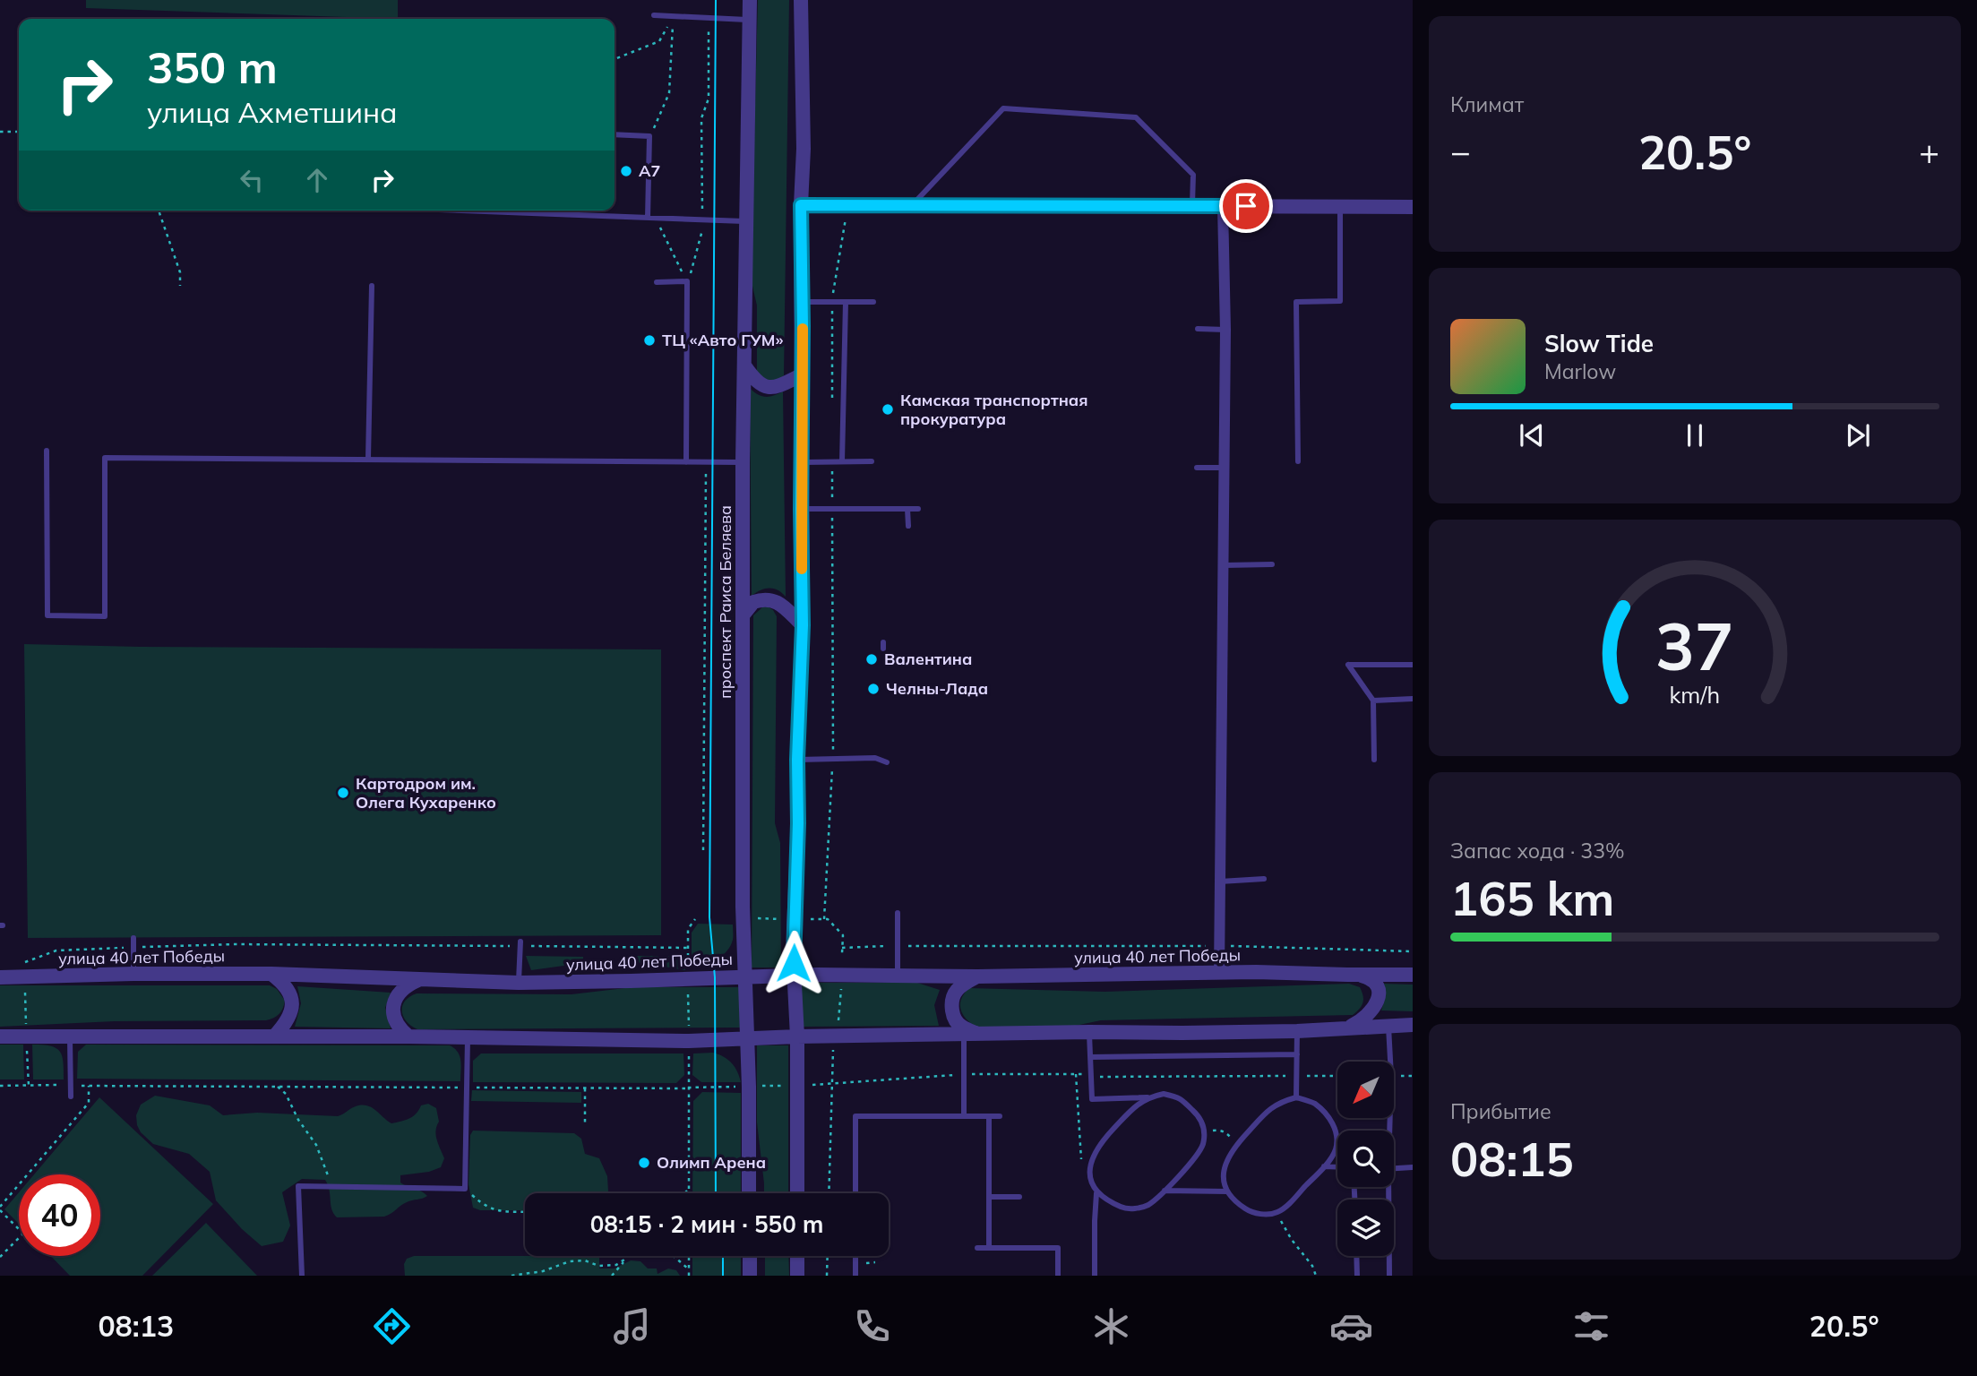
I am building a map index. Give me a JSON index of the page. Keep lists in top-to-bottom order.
{
  "streets": {
    "street": ["проспект Раиса Беляева", "улица 40 лет Победы"]
  },
  "crossings": [
    ["проспект Раиса Беляева", "улица 40 лет Победы"]
  ],
  "places": [
    "А7",
    "ТЦ «Авто ГУМ»",
    "Камская транспортная прокуратура",
    "Валентина",
    "Челны-Лада",
    "Картодром им. Олега Кухаренко",
    "Олимп Арена"
  ],
  "north": "bottom left",
  "page": {
    "tile": [
      "Климат",
      ["Запас хода · 33%", "165 km"],
      ["Прибытие", "08:15"]
    ],
    "turn": ["350 m", "улица Ахметшина"],
    "heat": ["−", "20.5°", "+"],
    "song": ["Slow Tide", "Marlow"],
    "limit": "40",
    "trip": "08:15 · 2 мин · 550 m",
    "tabs": ["08:13", "20.5°"],
    "gauge": ["37", "km/h"]
  }
}
